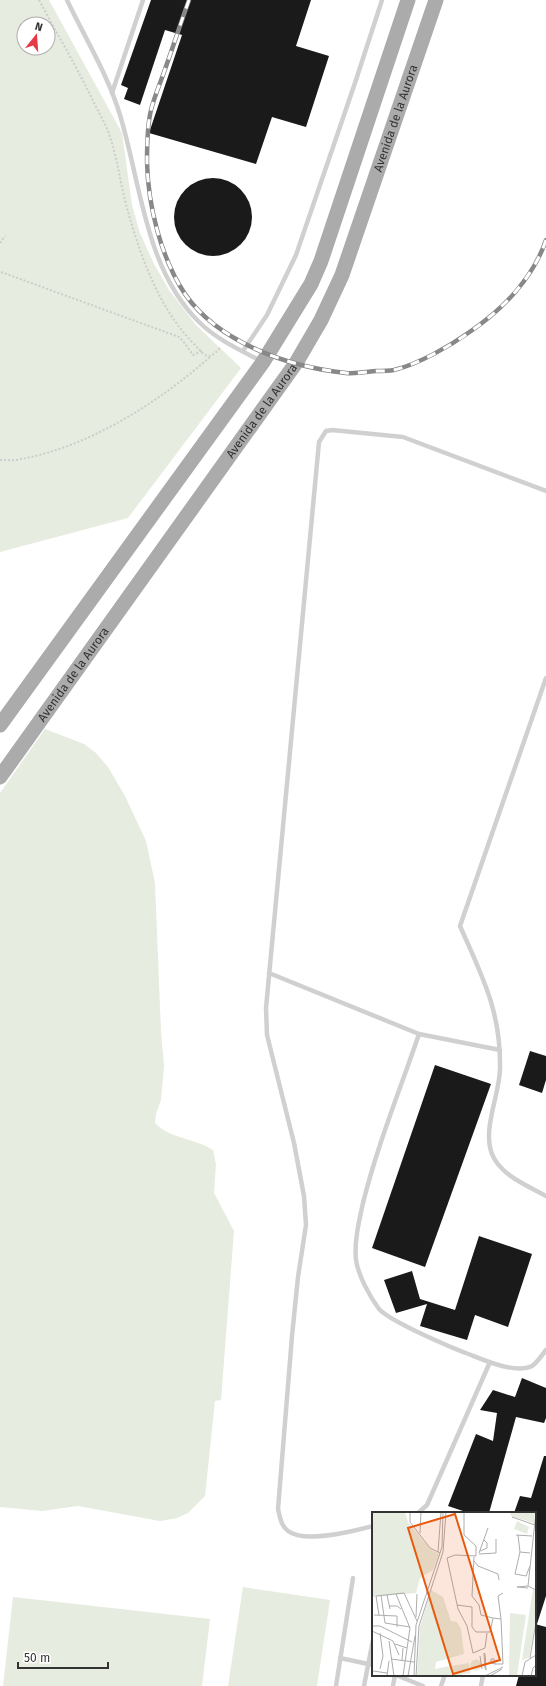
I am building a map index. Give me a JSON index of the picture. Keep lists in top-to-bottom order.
{
  "streets": {
    "main road": ["Avenida de la Aurora"]
  },
  "scale_bar": "50 m",
  "north": "top"
}
